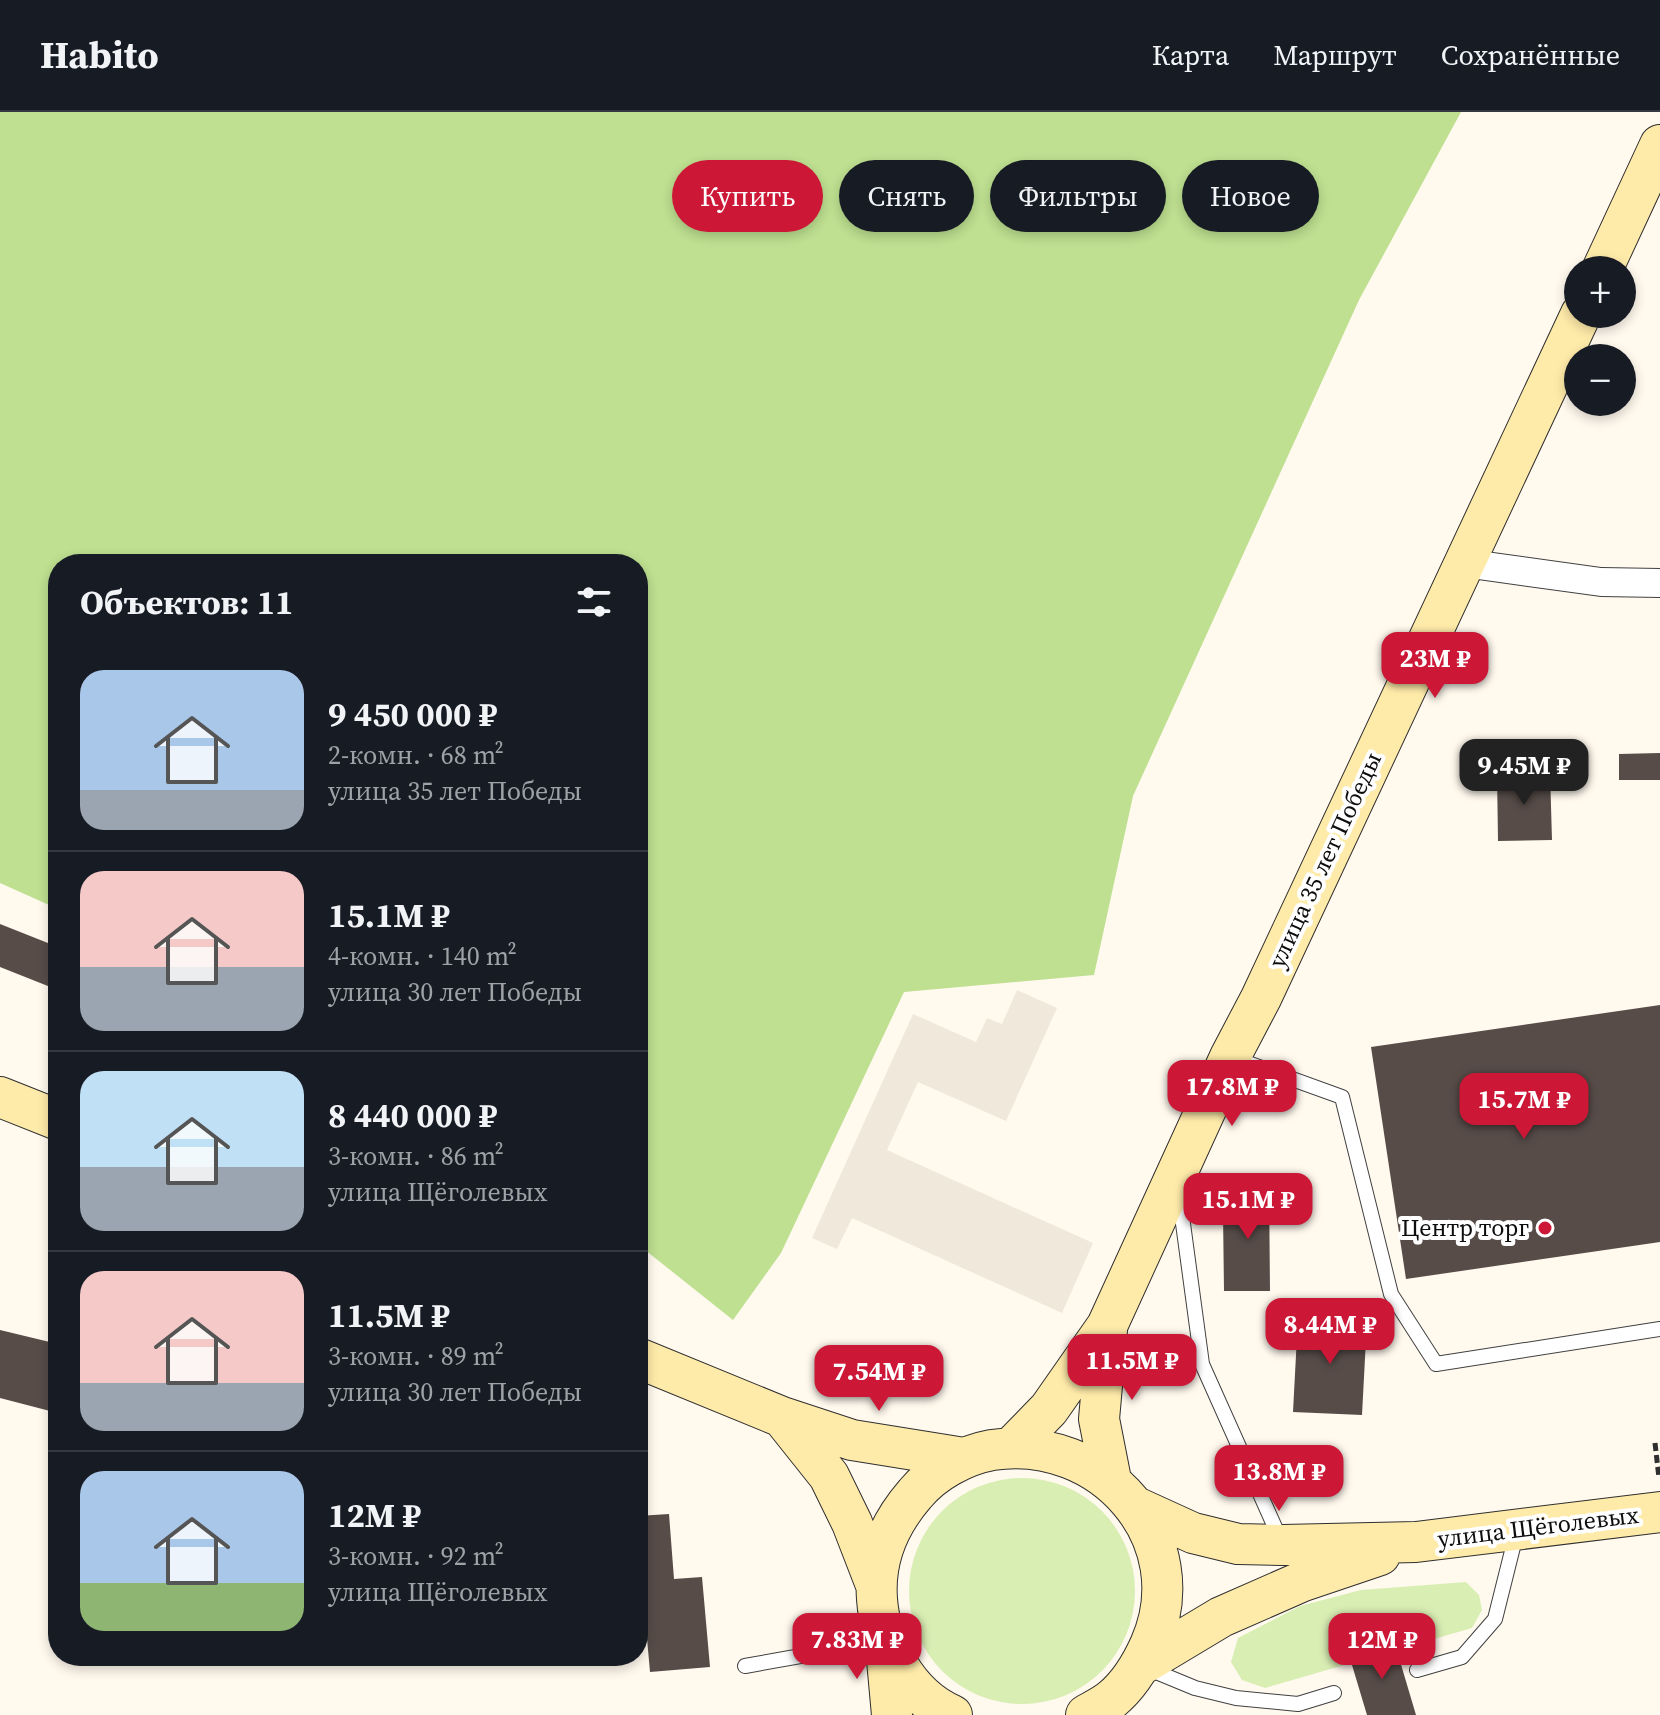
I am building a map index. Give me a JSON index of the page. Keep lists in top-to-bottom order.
{
  "streets": {
    "main road": ["улица 35 лет Победы", "улица Щёголевых"]
  },
  "places": ["Центр торг"],
  "page": {
    "header": "Habito",
    "nav": ["Карта", "Маршрут", "Сохранённые"],
    "chip": [
      "Купить",
      "Снять",
      "Фильтры",
      "Новое"
    ],
    "map_buttons": ["+", "−"],
    "heading": "Объектов: 11",
    "price": [
      "23M ₽",
      "9.45M ₽",
      "17.8M ₽",
      "15.7M ₽",
      "15.1M ₽",
      "8.44M ₽",
      "11.5M ₽",
      "7.54M ₽",
      "13.8M ₽",
      "7.83M ₽",
      "12M ₽"
    ],
    "list": [
      {
        "name": "9 450 000 ₽",
        "note": "2-комн. · 68 m² · улица 35 лет Победы"
      },
      {
        "name": "15.1M ₽",
        "note": "4-комн. · 140 m² · улица 30 лет Победы"
      },
      {
        "name": "8 440 000 ₽",
        "note": "3-комн. · 86 m² · улица Щёголевых"
      },
      {
        "name": "11.5M ₽",
        "note": "3-комн. · 89 m² · улица 30 лет Победы"
      },
      {
        "name": "12M ₽",
        "note": "3-комн. · 92 m² · улица Щёголевых"
      }
    ]
  }
}
